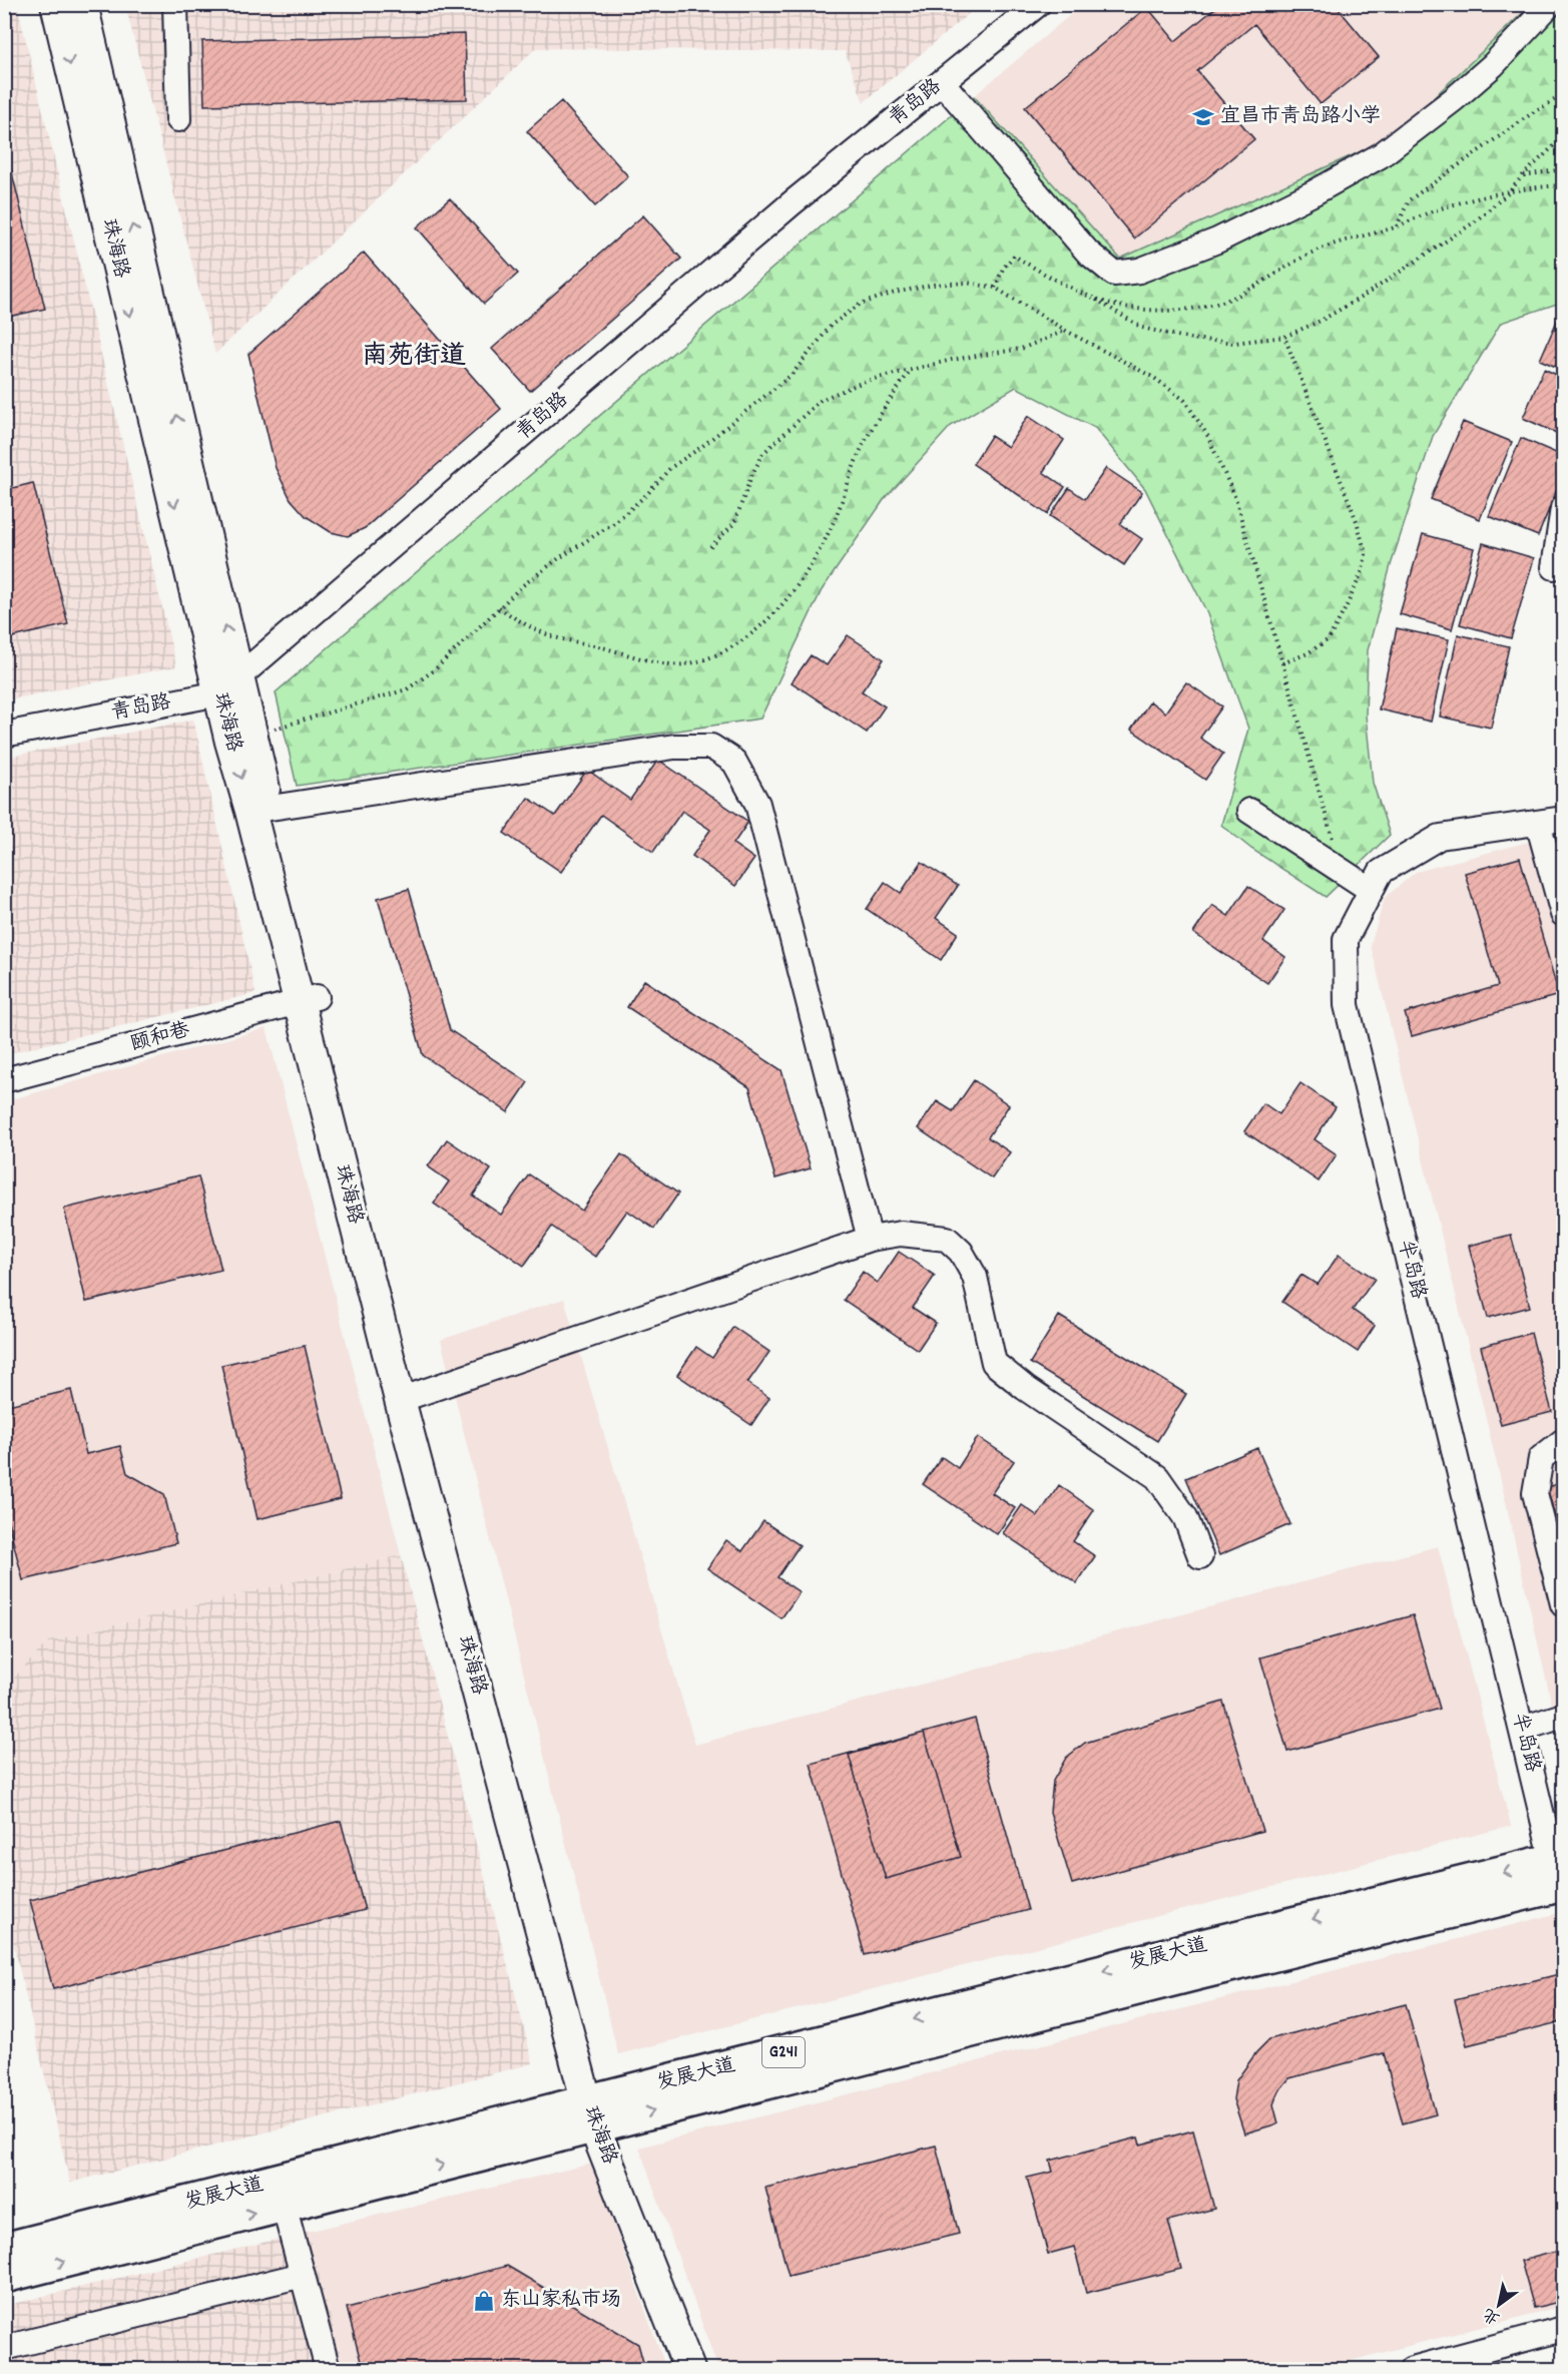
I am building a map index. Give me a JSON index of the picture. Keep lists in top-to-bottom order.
{
  "streets": {
    "highway": ["发展大道", "G241"],
    "main road": ["珠海路"],
    "street": ["青岛路", "颐和巷", "半岛路"]
  },
  "crossings": [
    ["青岛路", "珠海路"],
    ["珠海路", "颐和巷"],
    ["珠海路", "发展大道"],
    ["半岛路", "发展大道"]
  ],
  "districts": ["南苑街道"],
  "places": {
    "school or university": ["宜昌市青岛路小学"],
    "shop": ["东山家私市场"]
  },
  "north": "bottom left"
}
